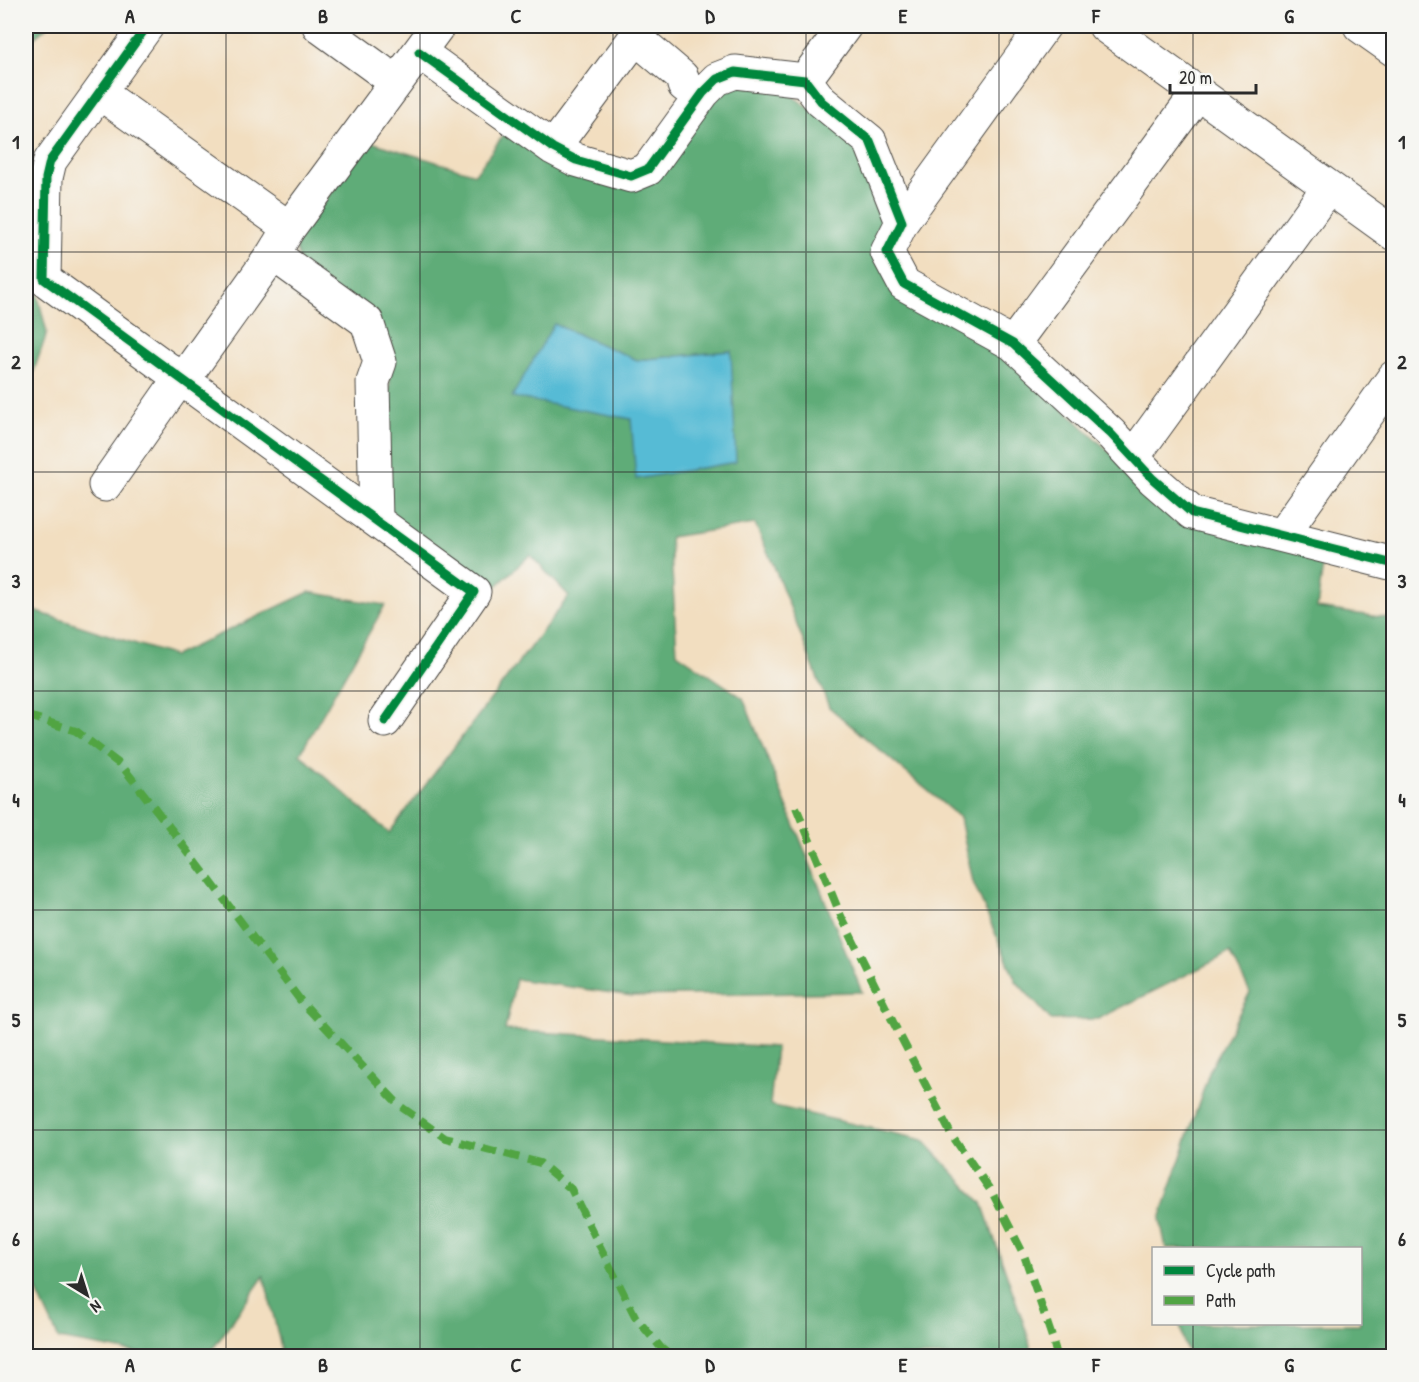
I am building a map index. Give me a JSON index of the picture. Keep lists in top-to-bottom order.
{
  "legend": ["Cycle path", "Path"],
  "scale_bar": "20 m",
  "north": "bottom right",
  "grid": {
    "columns": [
      "A",
      "B",
      "C",
      "D",
      "E",
      "F",
      "G"
    ],
    "rows": [
      "1",
      "2",
      "3",
      "4",
      "5",
      "6"
    ]
  }
}
